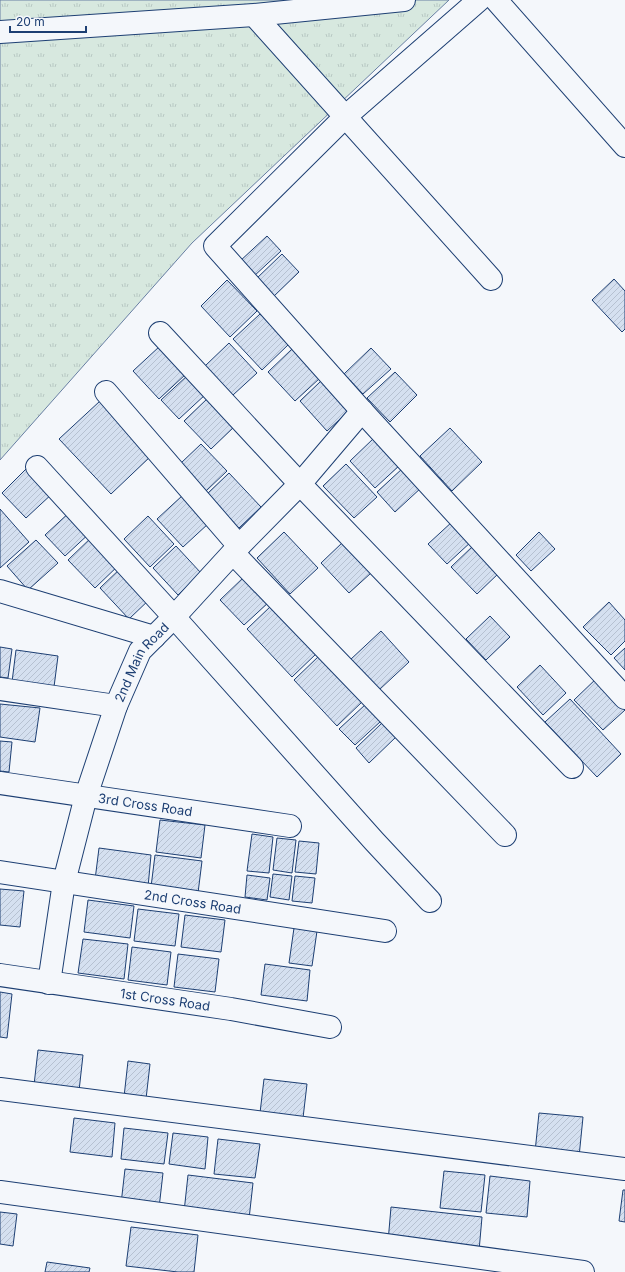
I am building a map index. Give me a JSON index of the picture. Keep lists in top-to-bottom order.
{
  "streets": {
    "street": [
      "2nd Main Road",
      "3rd Cross Road",
      "2nd Cross Road",
      "1st Cross Road"
    ]
  },
  "crossings": [
    ["2nd Main Road", "3rd Cross Road"],
    ["2nd Main Road", "2nd Cross Road"],
    ["2nd Main Road", "1st Cross Road"]
  ],
  "scale_bar": "20 m"
}
